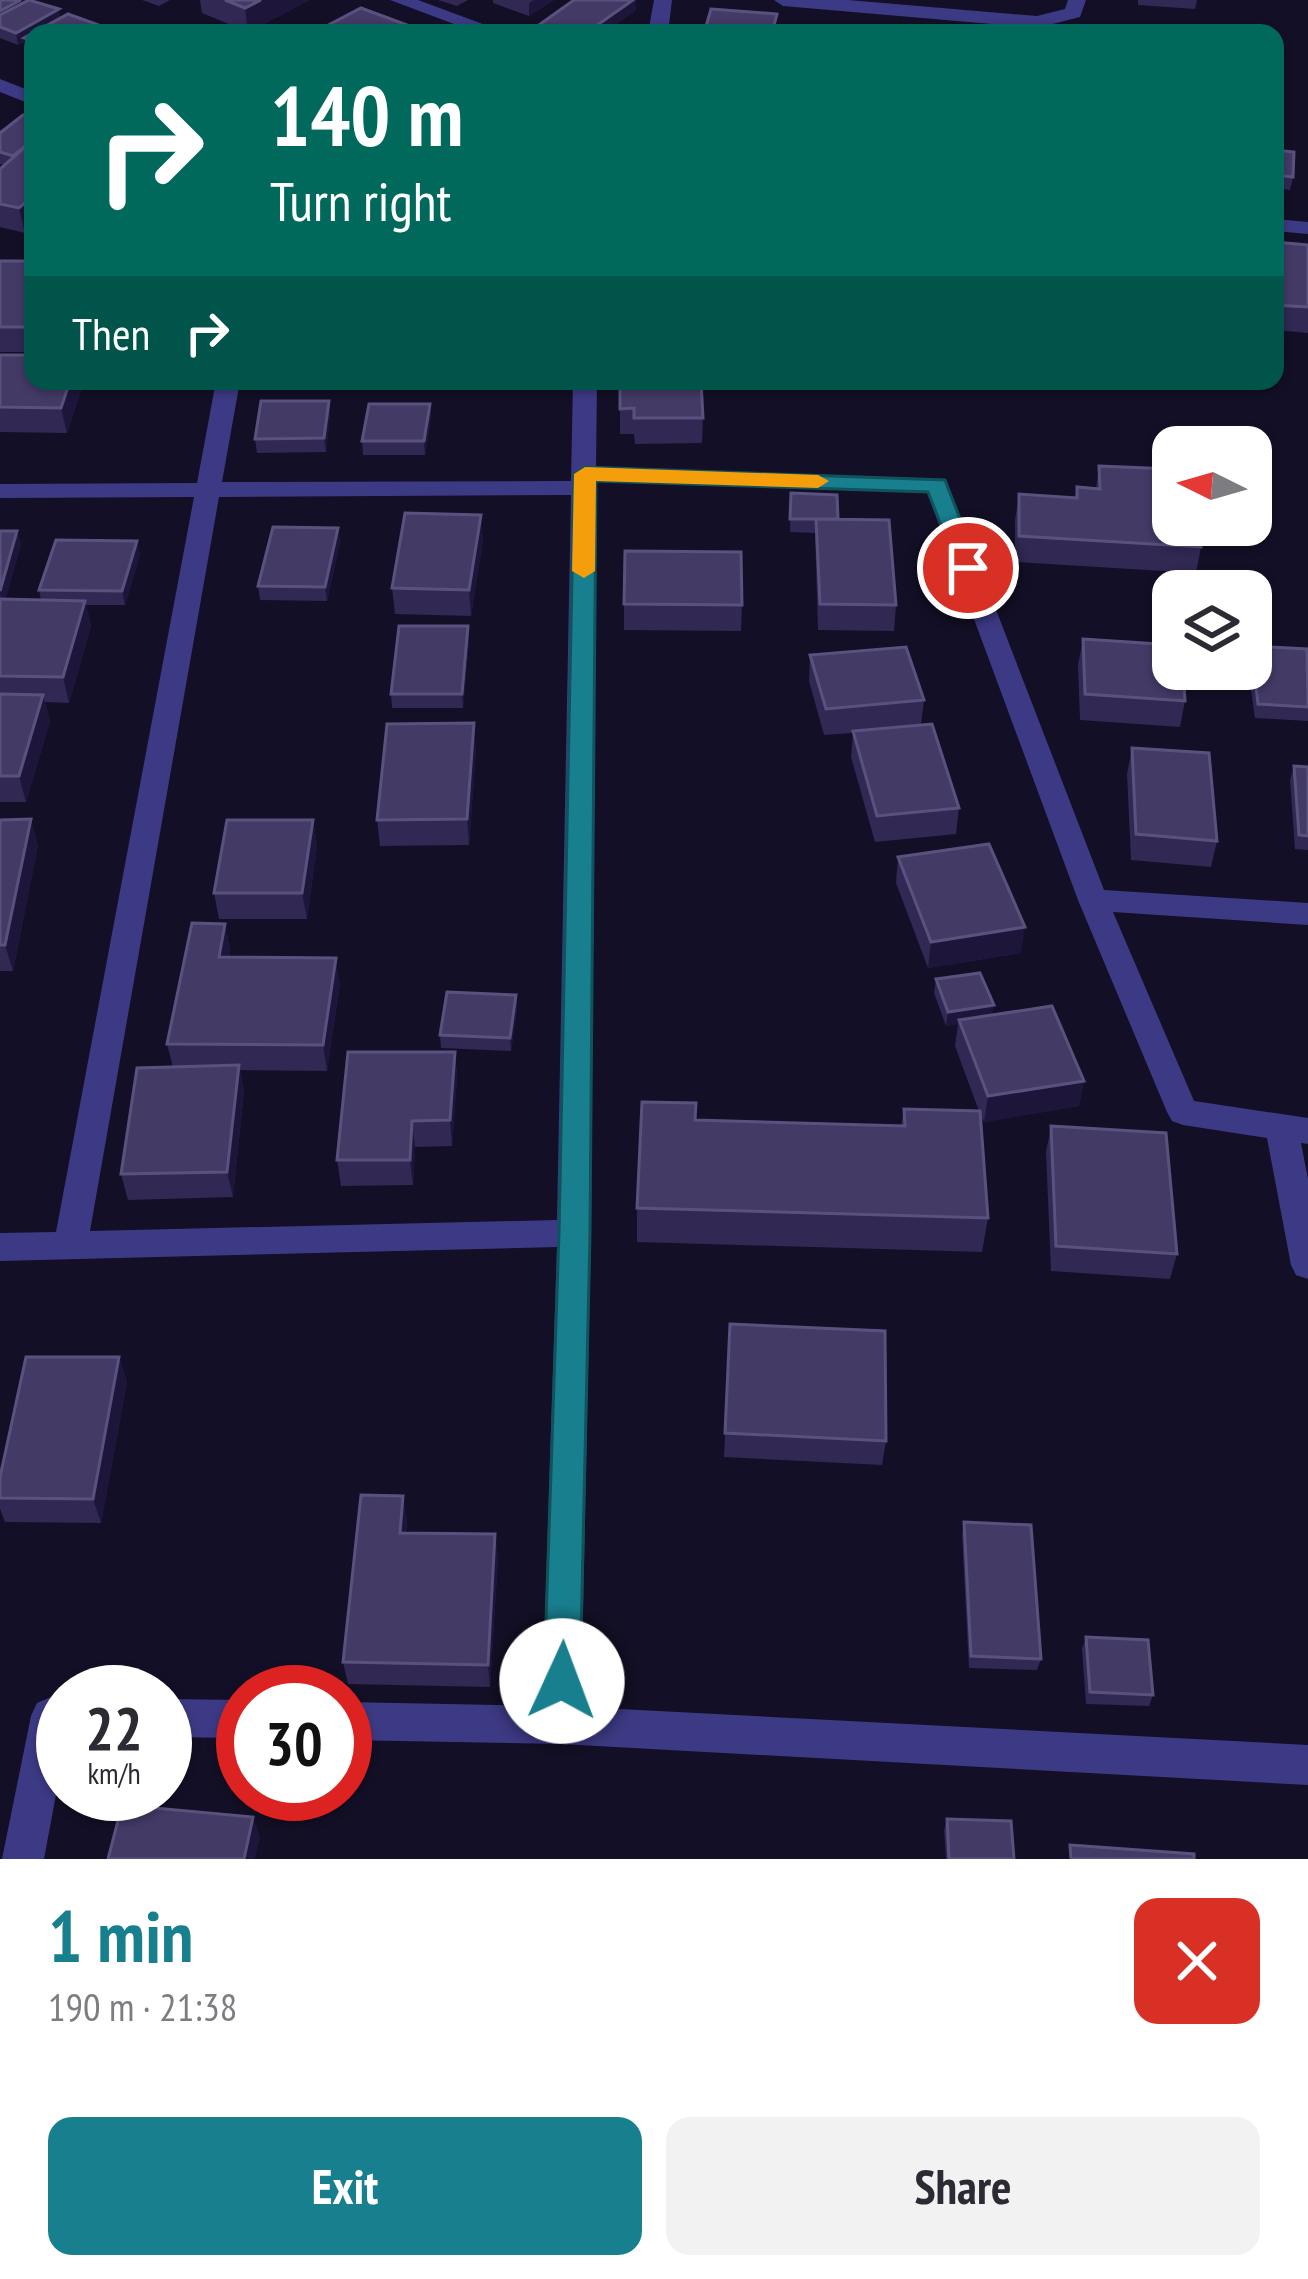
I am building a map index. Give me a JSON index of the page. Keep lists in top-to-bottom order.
{
  "north": "left",
  "page": {
    "turn": ["140 m", "Turn right"],
    "then": "Then",
    "speed": "22 km/h",
    "limit": "30",
    "heading": ["1 min", "190 m · 21:38"],
    "buttons": ["Exit", "Share"]
  }
}
